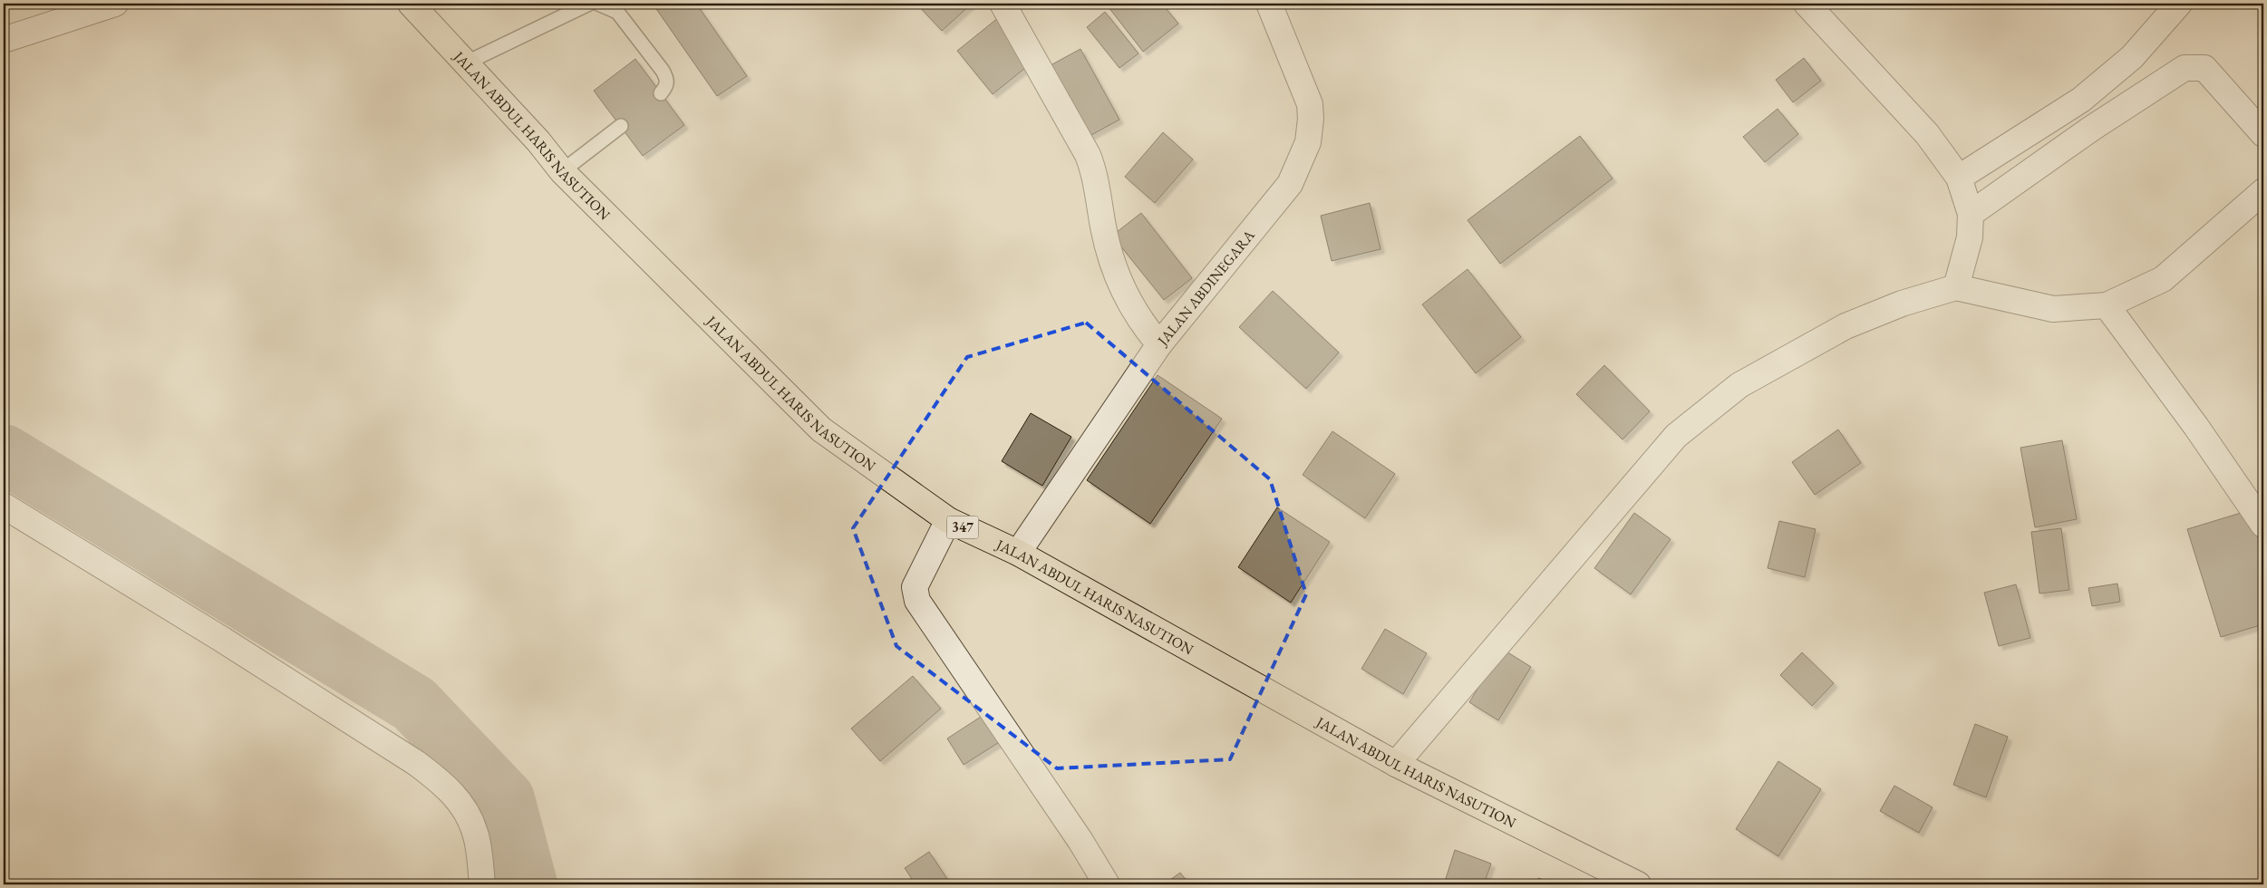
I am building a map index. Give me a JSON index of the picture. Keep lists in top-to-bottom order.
{
  "streets": {
    "main road": ["JALAN ABDUL HARIS NASUTION", "347"],
    "street": ["JALAN ABDINEGARA"]
  },
  "crossings": [
    ["JALAN ABDUL HARIS NASUTION", "JALAN ABDINEGARA"]
  ]
}
